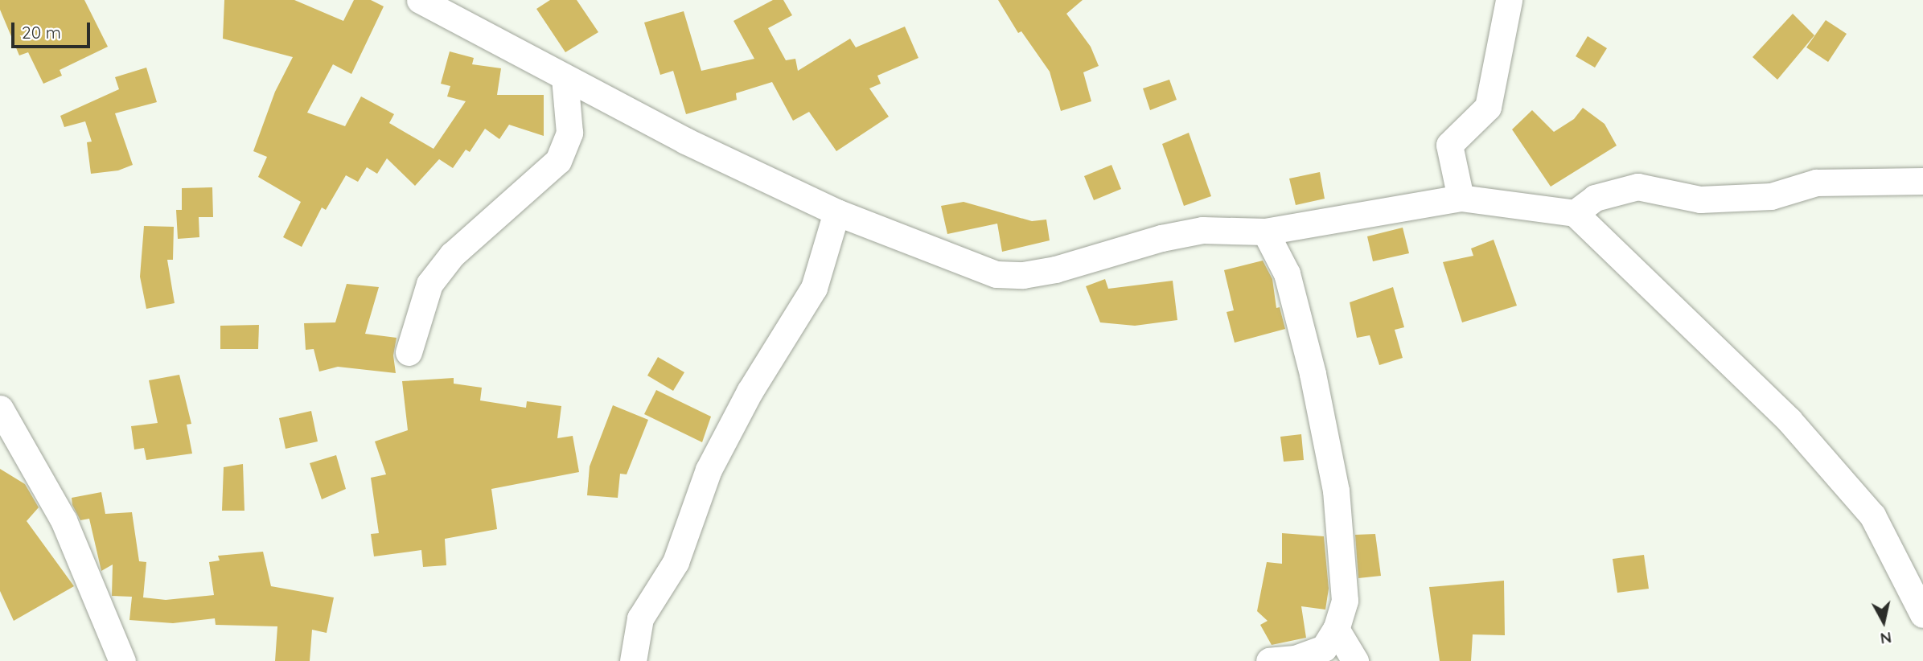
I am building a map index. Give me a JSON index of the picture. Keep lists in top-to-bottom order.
{
  "scale_bar": "20 m",
  "north": "bottom"
}
